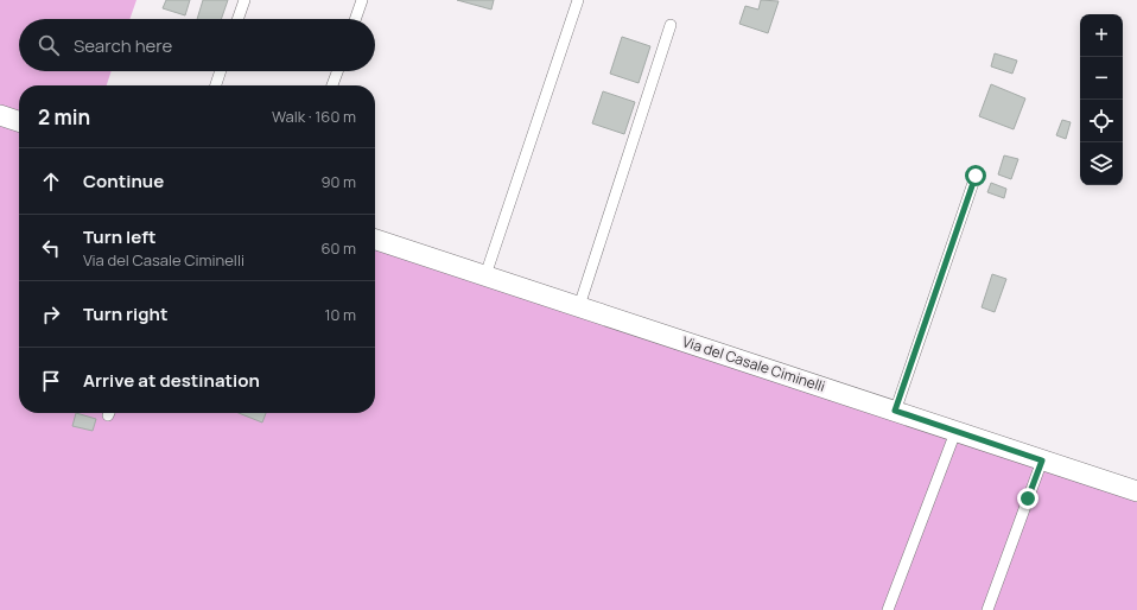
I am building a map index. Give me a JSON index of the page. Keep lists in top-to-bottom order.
{
  "streets": {
    "street": ["Via del Casale Ciminelli"]
  },
  "page": {
    "map_buttons": ["+", "−"],
    "search": "Search here",
    "heading": ["2 min", "Walk · 160 m"],
    "list": [
      ["Continue", "90 m"],
      ["Turn left", "Via del Casale Ciminelli", "60 m"],
      ["Turn right", "10 m"],
      "Arrive at destination"
    ]
  }
}
